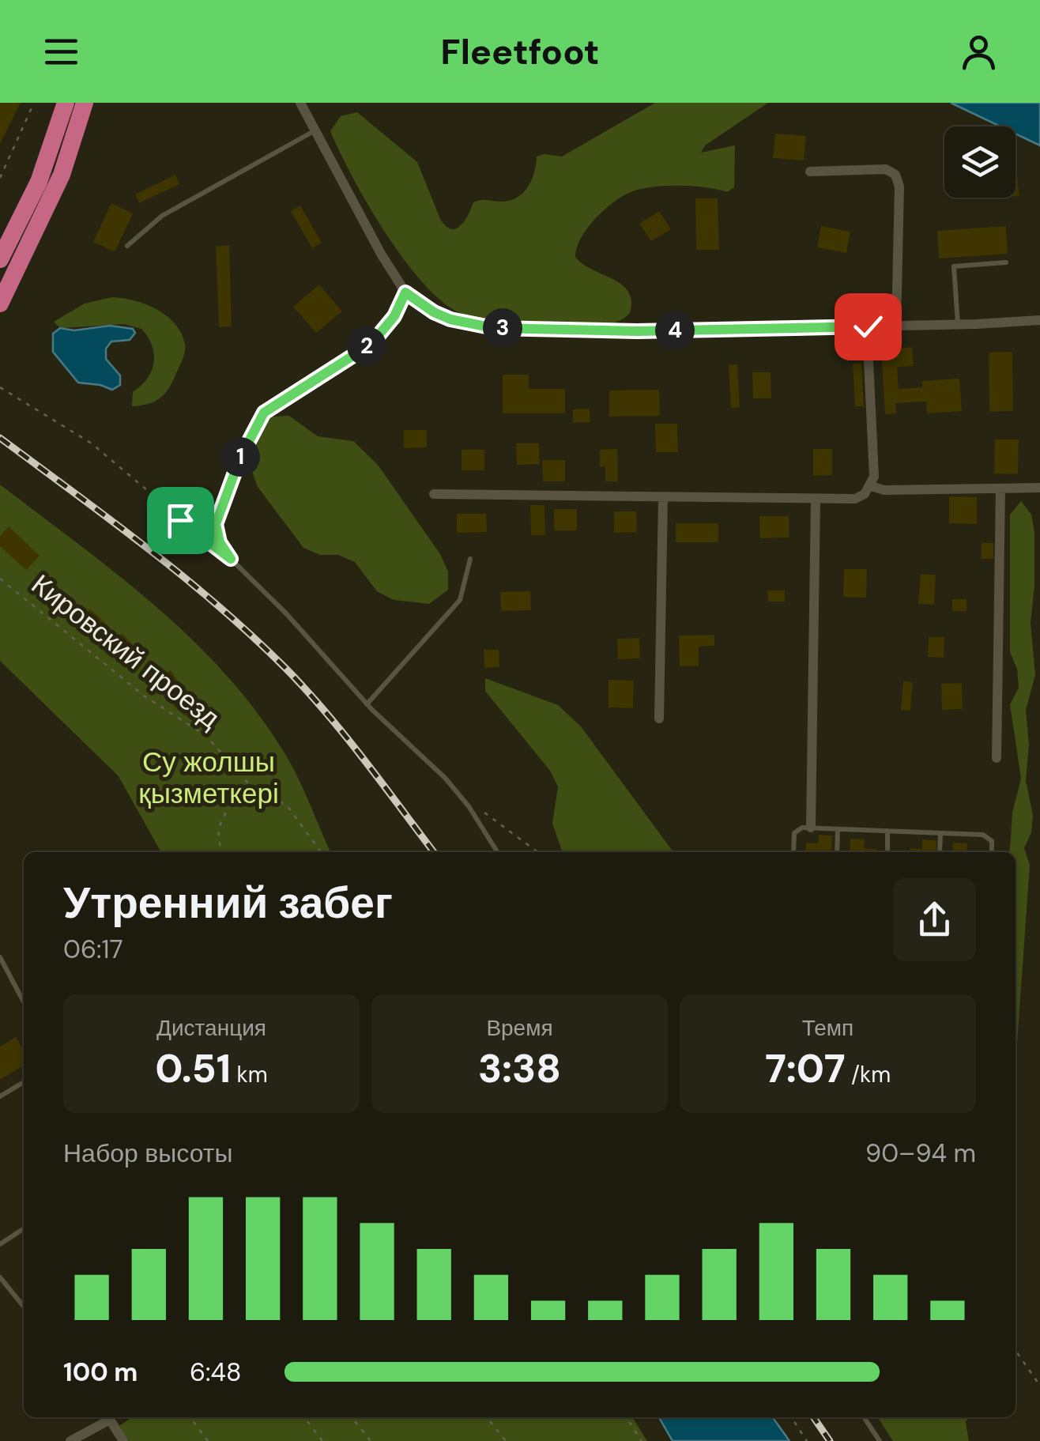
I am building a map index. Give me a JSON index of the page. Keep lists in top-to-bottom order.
{
  "streets": {
    "path": ["Кировский проезд"]
  },
  "parks": ["Су жолшы қызметкері"],
  "page": {
    "header": "Fleetfoot",
    "pins": [
      "3",
      "4",
      "2",
      "1"
    ],
    "heading": ["Утренний забег", "06:17"],
    "stats": [
      ["Дистанция", "0.51 km"],
      ["Время", "3:38"],
      ["Темп", "7:07 /km"]
    ],
    "chart": ["Набор высоты", "90–94 m"],
    "list": [
      {
        "name": "100 m",
        "note": "6:48"
      }
    ]
  }
}
